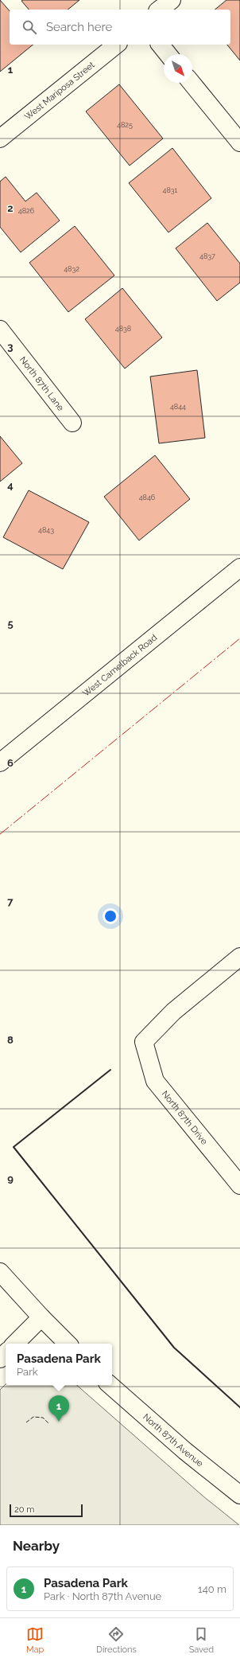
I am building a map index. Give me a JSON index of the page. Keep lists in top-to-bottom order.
{
  "streets": {
    "street": [
      "West Mariposa Street",
      "North 87th Lane",
      "West Camelback Road",
      "North 87th Drive",
      "North 87th Avenue"
    ]
  },
  "house_numbers": [
    "4825",
    "4831",
    "4826",
    "4837",
    "4832",
    "4838",
    "4844",
    "4846",
    "4843"
  ],
  "scale_bar": "20 m",
  "north": "bottom right",
  "page": {
    "search": "Search here",
    "popup": ["Pasadena Park", "Park"],
    "pins": "1",
    "scale": "20 m",
    "heading": "Nearby",
    "list": [
      {
        "mark": "1",
        "name": "Pasadena Park",
        "note": "Park · North 87th Avenue",
        "value": "140 m"
      }
    ],
    "nav": ["Map", "Directions", "Saved"]
  },
  "grid": {
    "rows": [
      "1",
      "2",
      "3",
      "4",
      "5",
      "6",
      "7",
      "8",
      "9"
    ]
  }
}
